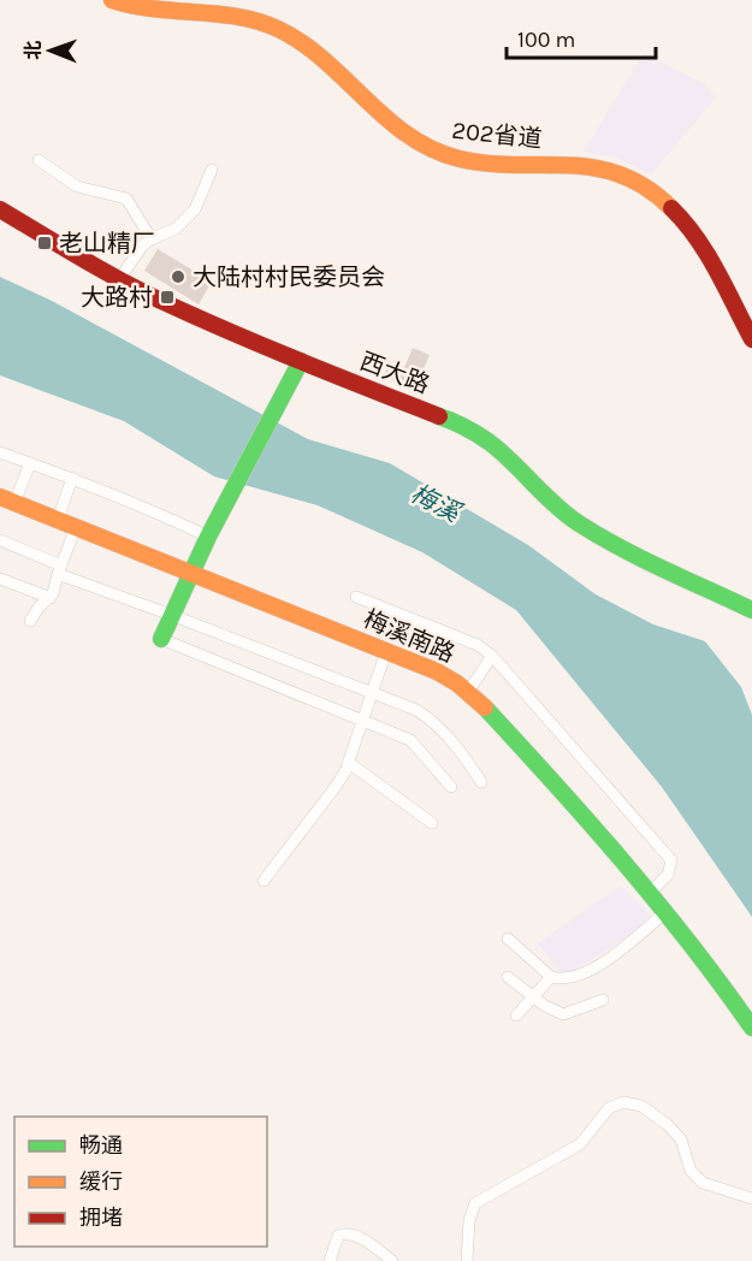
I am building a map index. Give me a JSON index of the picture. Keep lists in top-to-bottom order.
{
  "streets": {
    "main road": ["202省道", "西大路", "梅溪南路"]
  },
  "water": ["梅溪"],
  "places": {
    "transit": ["老山精厂", "大路村"],
    "other": ["大陆村村民委员会"]
  },
  "legend": ["畅通", "缓行", "拥堵"],
  "scale_bar": "100 m",
  "north": "left"
}
